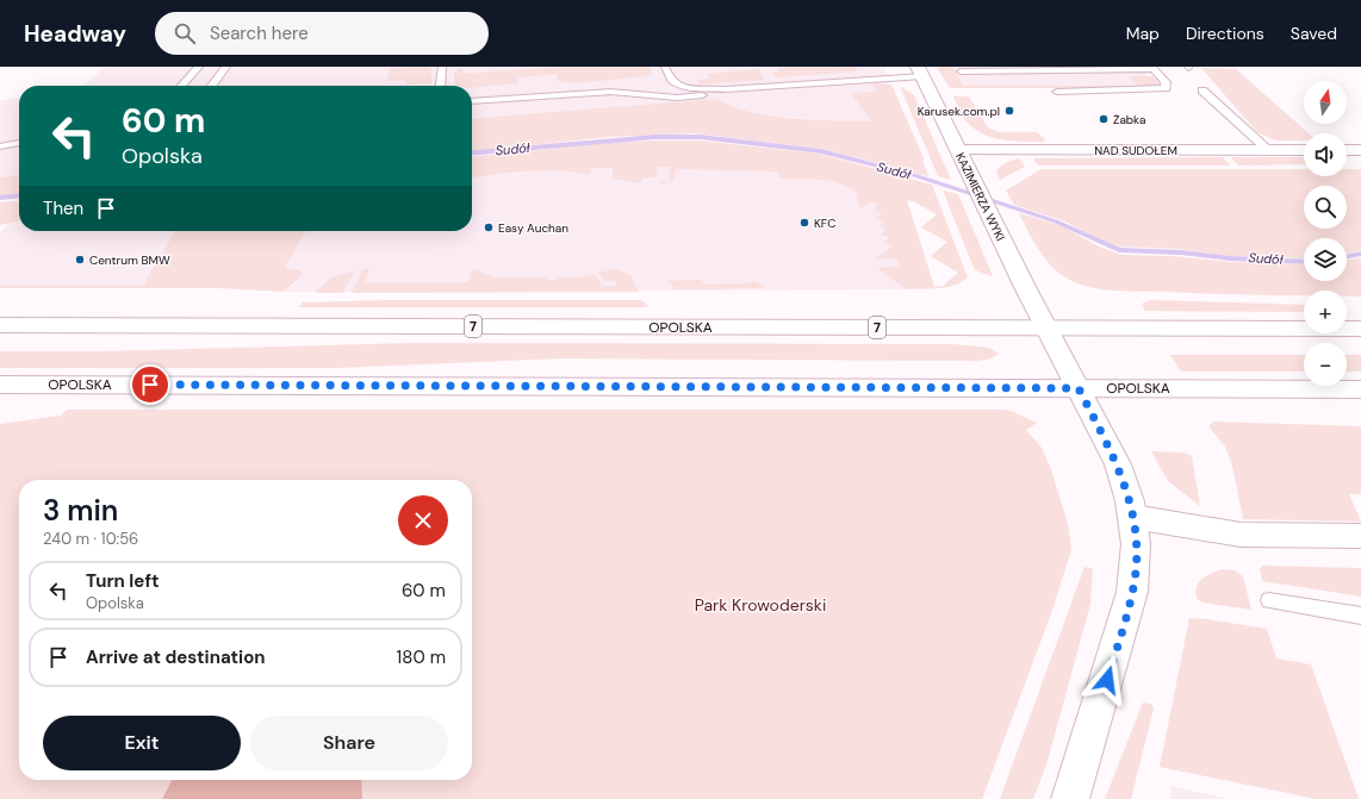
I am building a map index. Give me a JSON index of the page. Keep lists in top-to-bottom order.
{
  "streets": {
    "main road": [
      "NAD SUDOŁEM",
      "KAZIMIERZA WYKI",
      "7",
      "OPOLSKA"
    ]
  },
  "crossings": [
    ["NAD SUDOŁEM", "KAZIMIERZA WYKI"],
    ["KAZIMIERZA WYKI", "OPOLSKA"]
  ],
  "water": ["Sudół"],
  "parks": ["Park Krowoderski"],
  "places": [
    "Karusek.com.pl",
    "Żabka",
    "KFC",
    "Easy Auchan",
    "Centrum BMW"
  ],
  "north": "top",
  "page": {
    "header": "Headway",
    "search": "Search here",
    "nav": ["Map", "Directions", "Saved"],
    "map_buttons": ["+", "−"],
    "turn": ["60 m", "Opolska"],
    "then": "Then",
    "heading": ["3 min", "240 m · 10:56"],
    "list": [
      {
        "name": "Turn left",
        "note": "Opolska",
        "value": "60 m"
      },
      {
        "name": "Arrive at destination",
        "value": "180 m"
      }
    ],
    "buttons": ["Exit", "Share"]
  }
}
